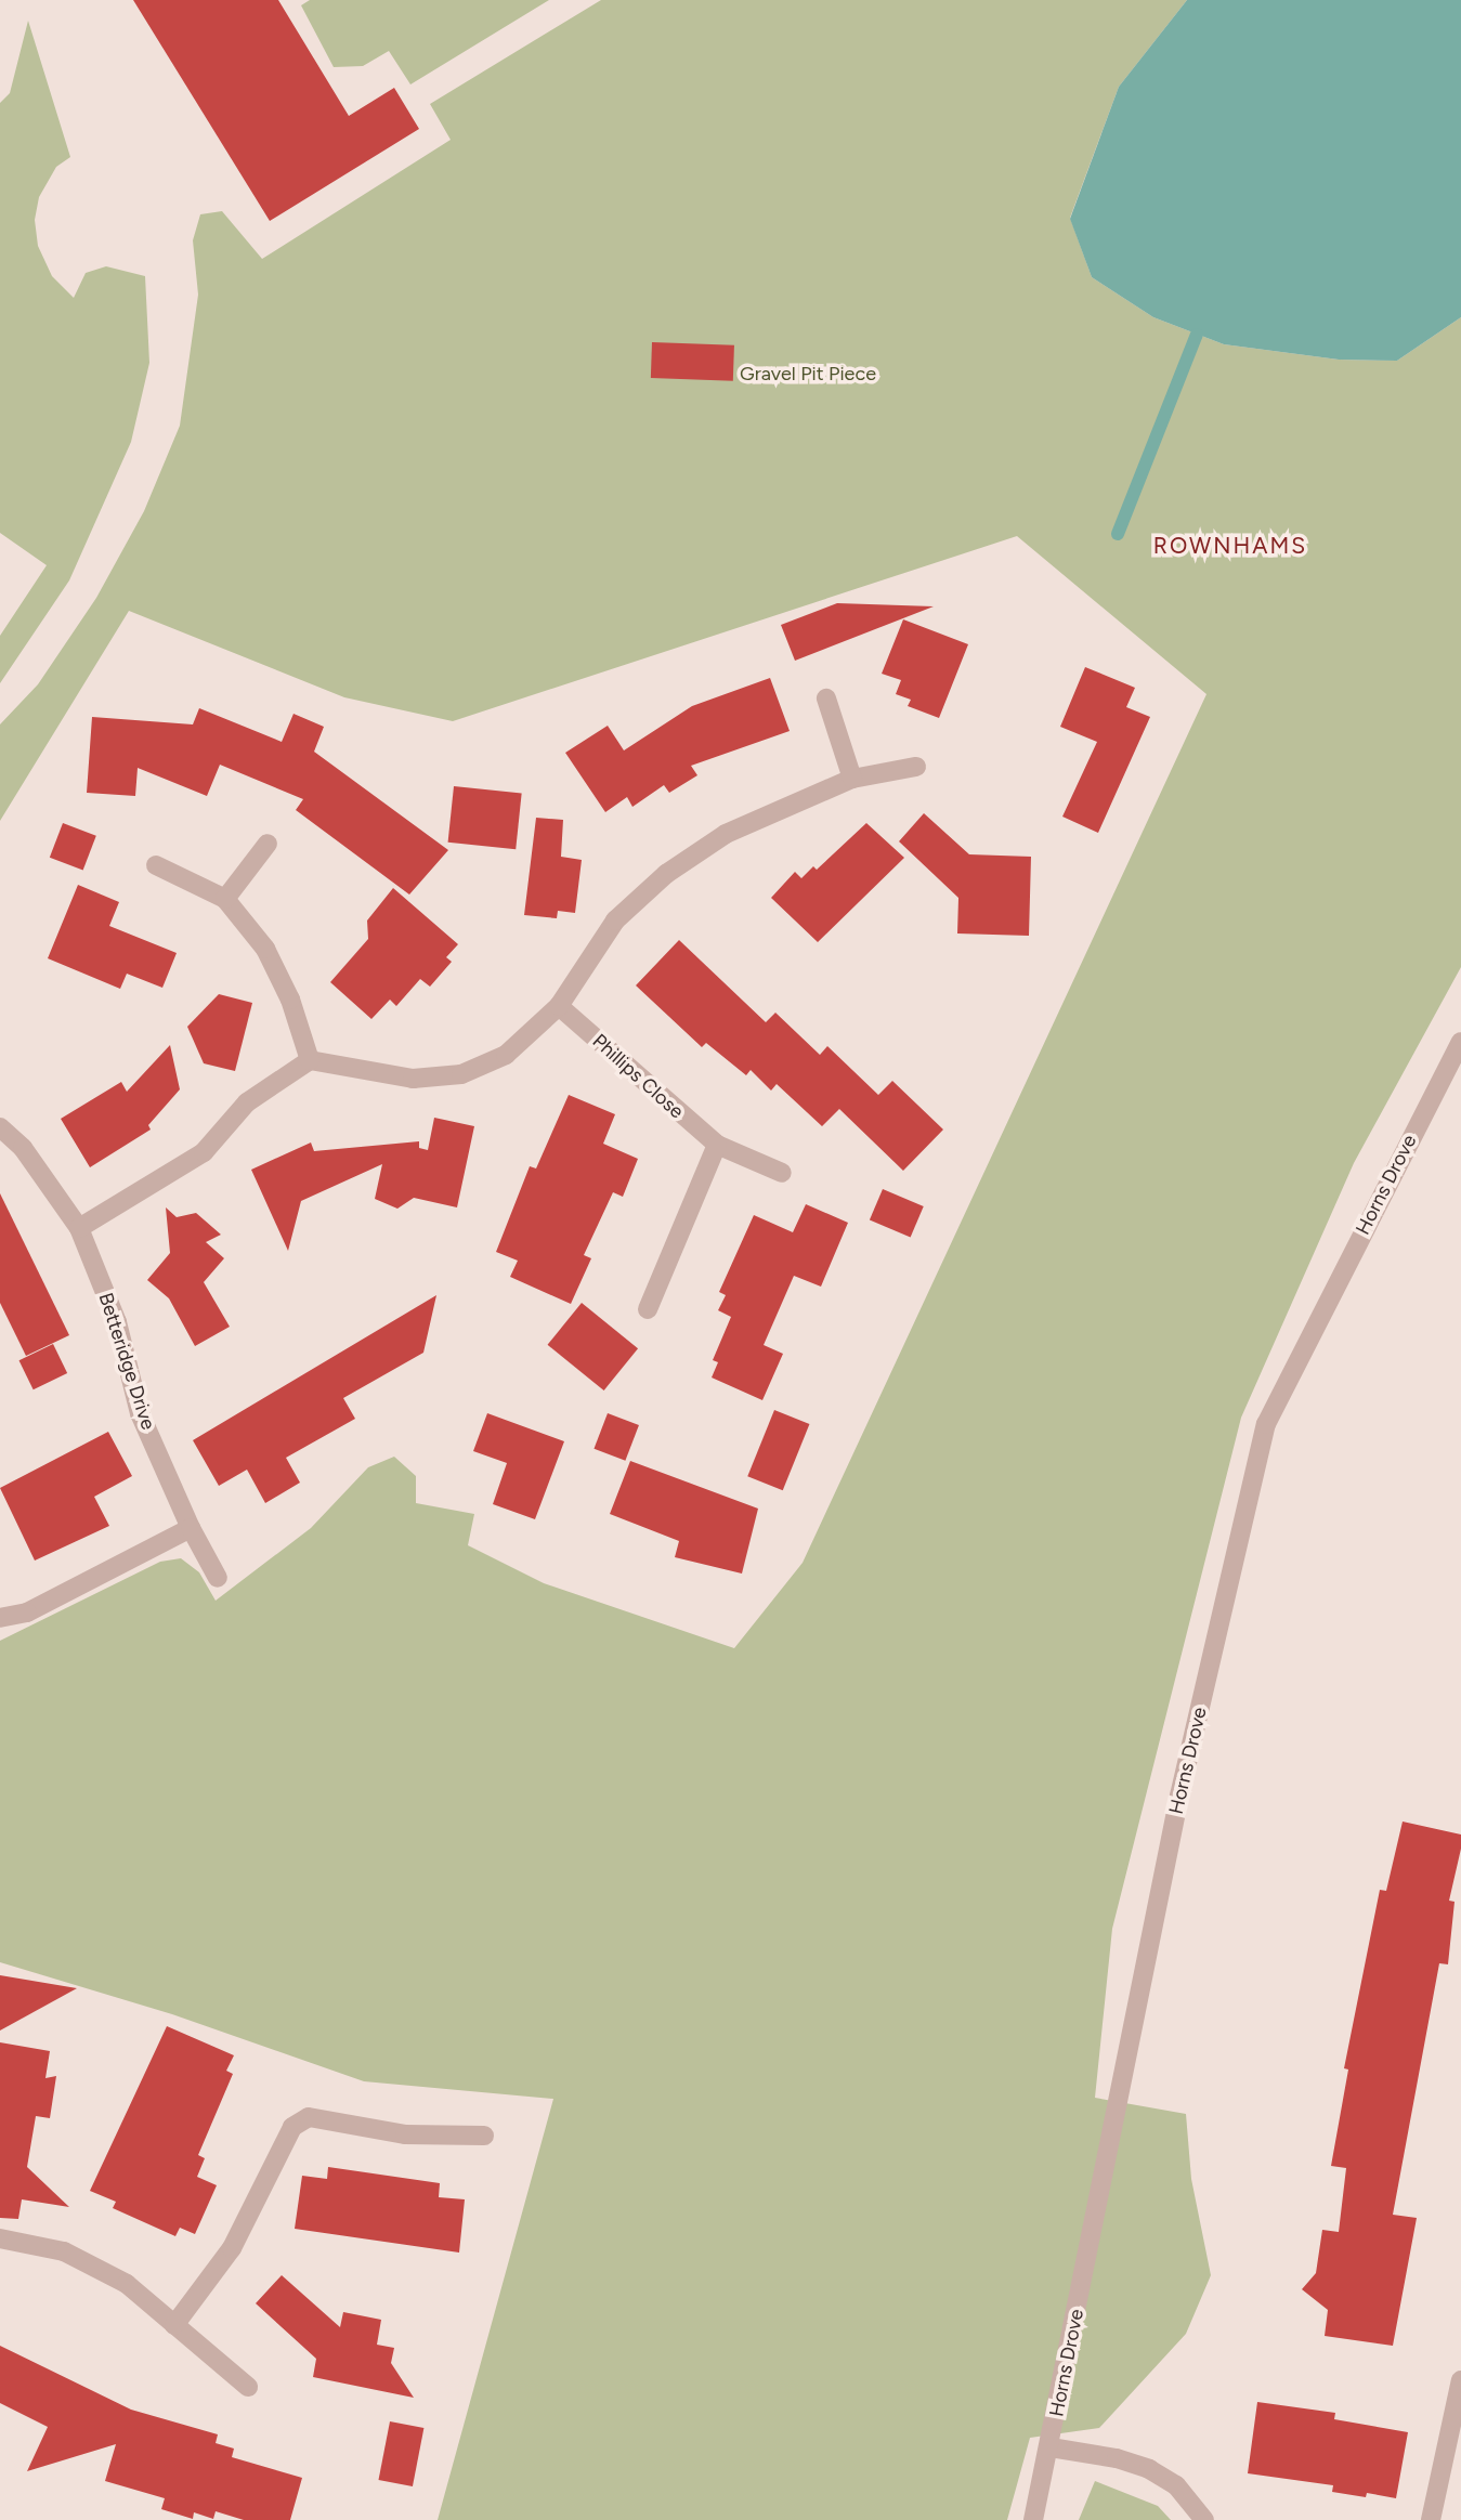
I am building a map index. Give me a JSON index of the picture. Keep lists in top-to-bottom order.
{
  "streets": {
    "street": ["Phillips Close", "Horns Drove", "Betteridge Drive"]
  },
  "districts": ["ROWNHAMS"],
  "parks": ["Gravel Pit Piece"]
}
